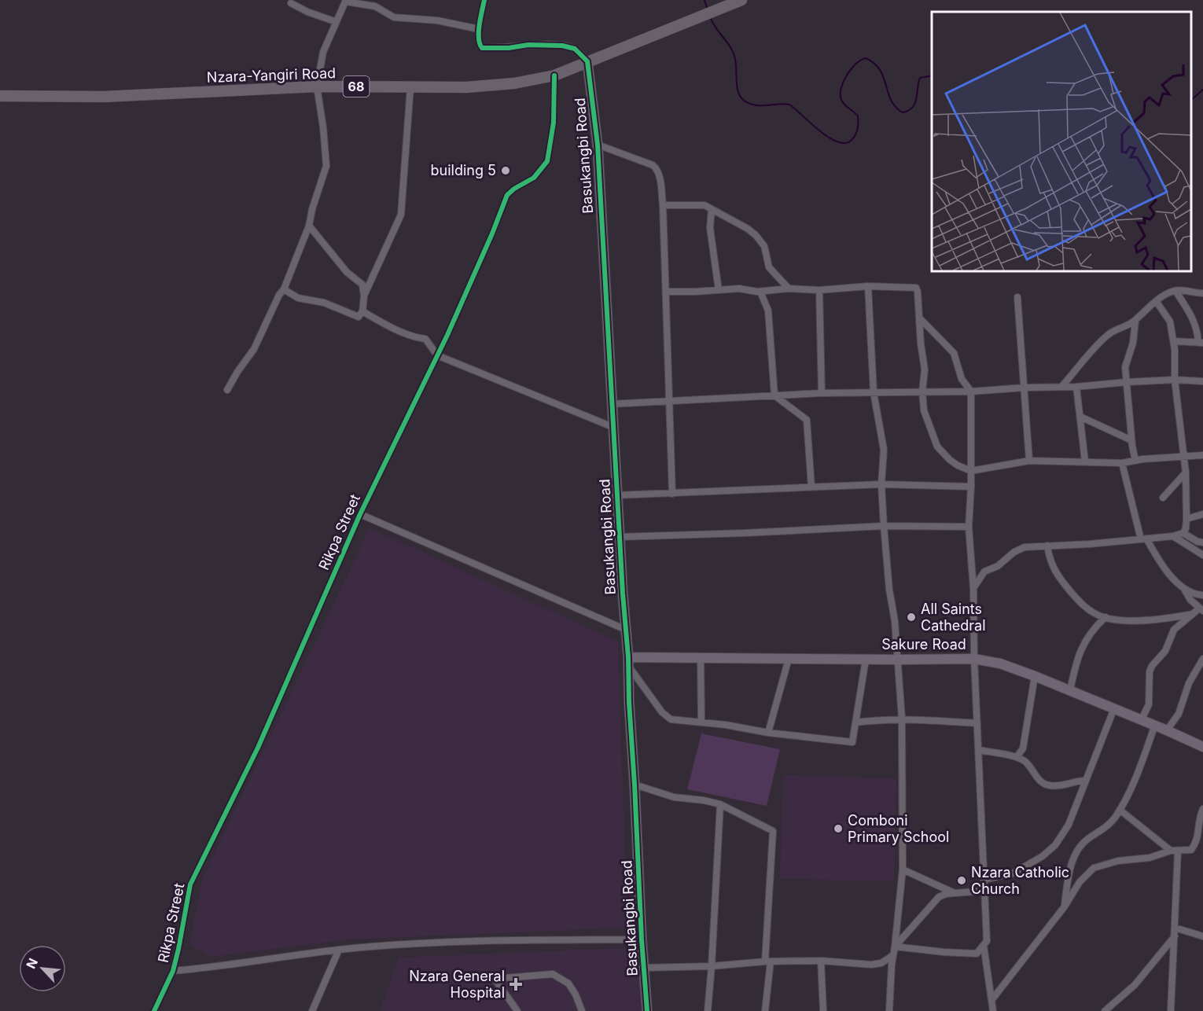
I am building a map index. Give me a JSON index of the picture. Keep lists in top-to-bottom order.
{
  "streets": {
    "main road": ["Nzara-Yangiri Road", "68"],
    "street": ["Basukangbi Road", "Rikpa Street", "Sakure Road"]
  },
  "crossings": [
    ["Nzara-Yangiri Road", "Basukangbi Road"],
    ["Nzara-Yangiri Road", "Rikpa Street"],
    ["Basukangbi Road", "Sakure Road"]
  ],
  "places": {
    "other": [
      "building 5",
      "All Saints Cathedral",
      "Comboni Primary School",
      "Nzara Catholic Church"
    ],
    "health": ["Nzara General Hospital"]
  },
  "north": "top left"
}
